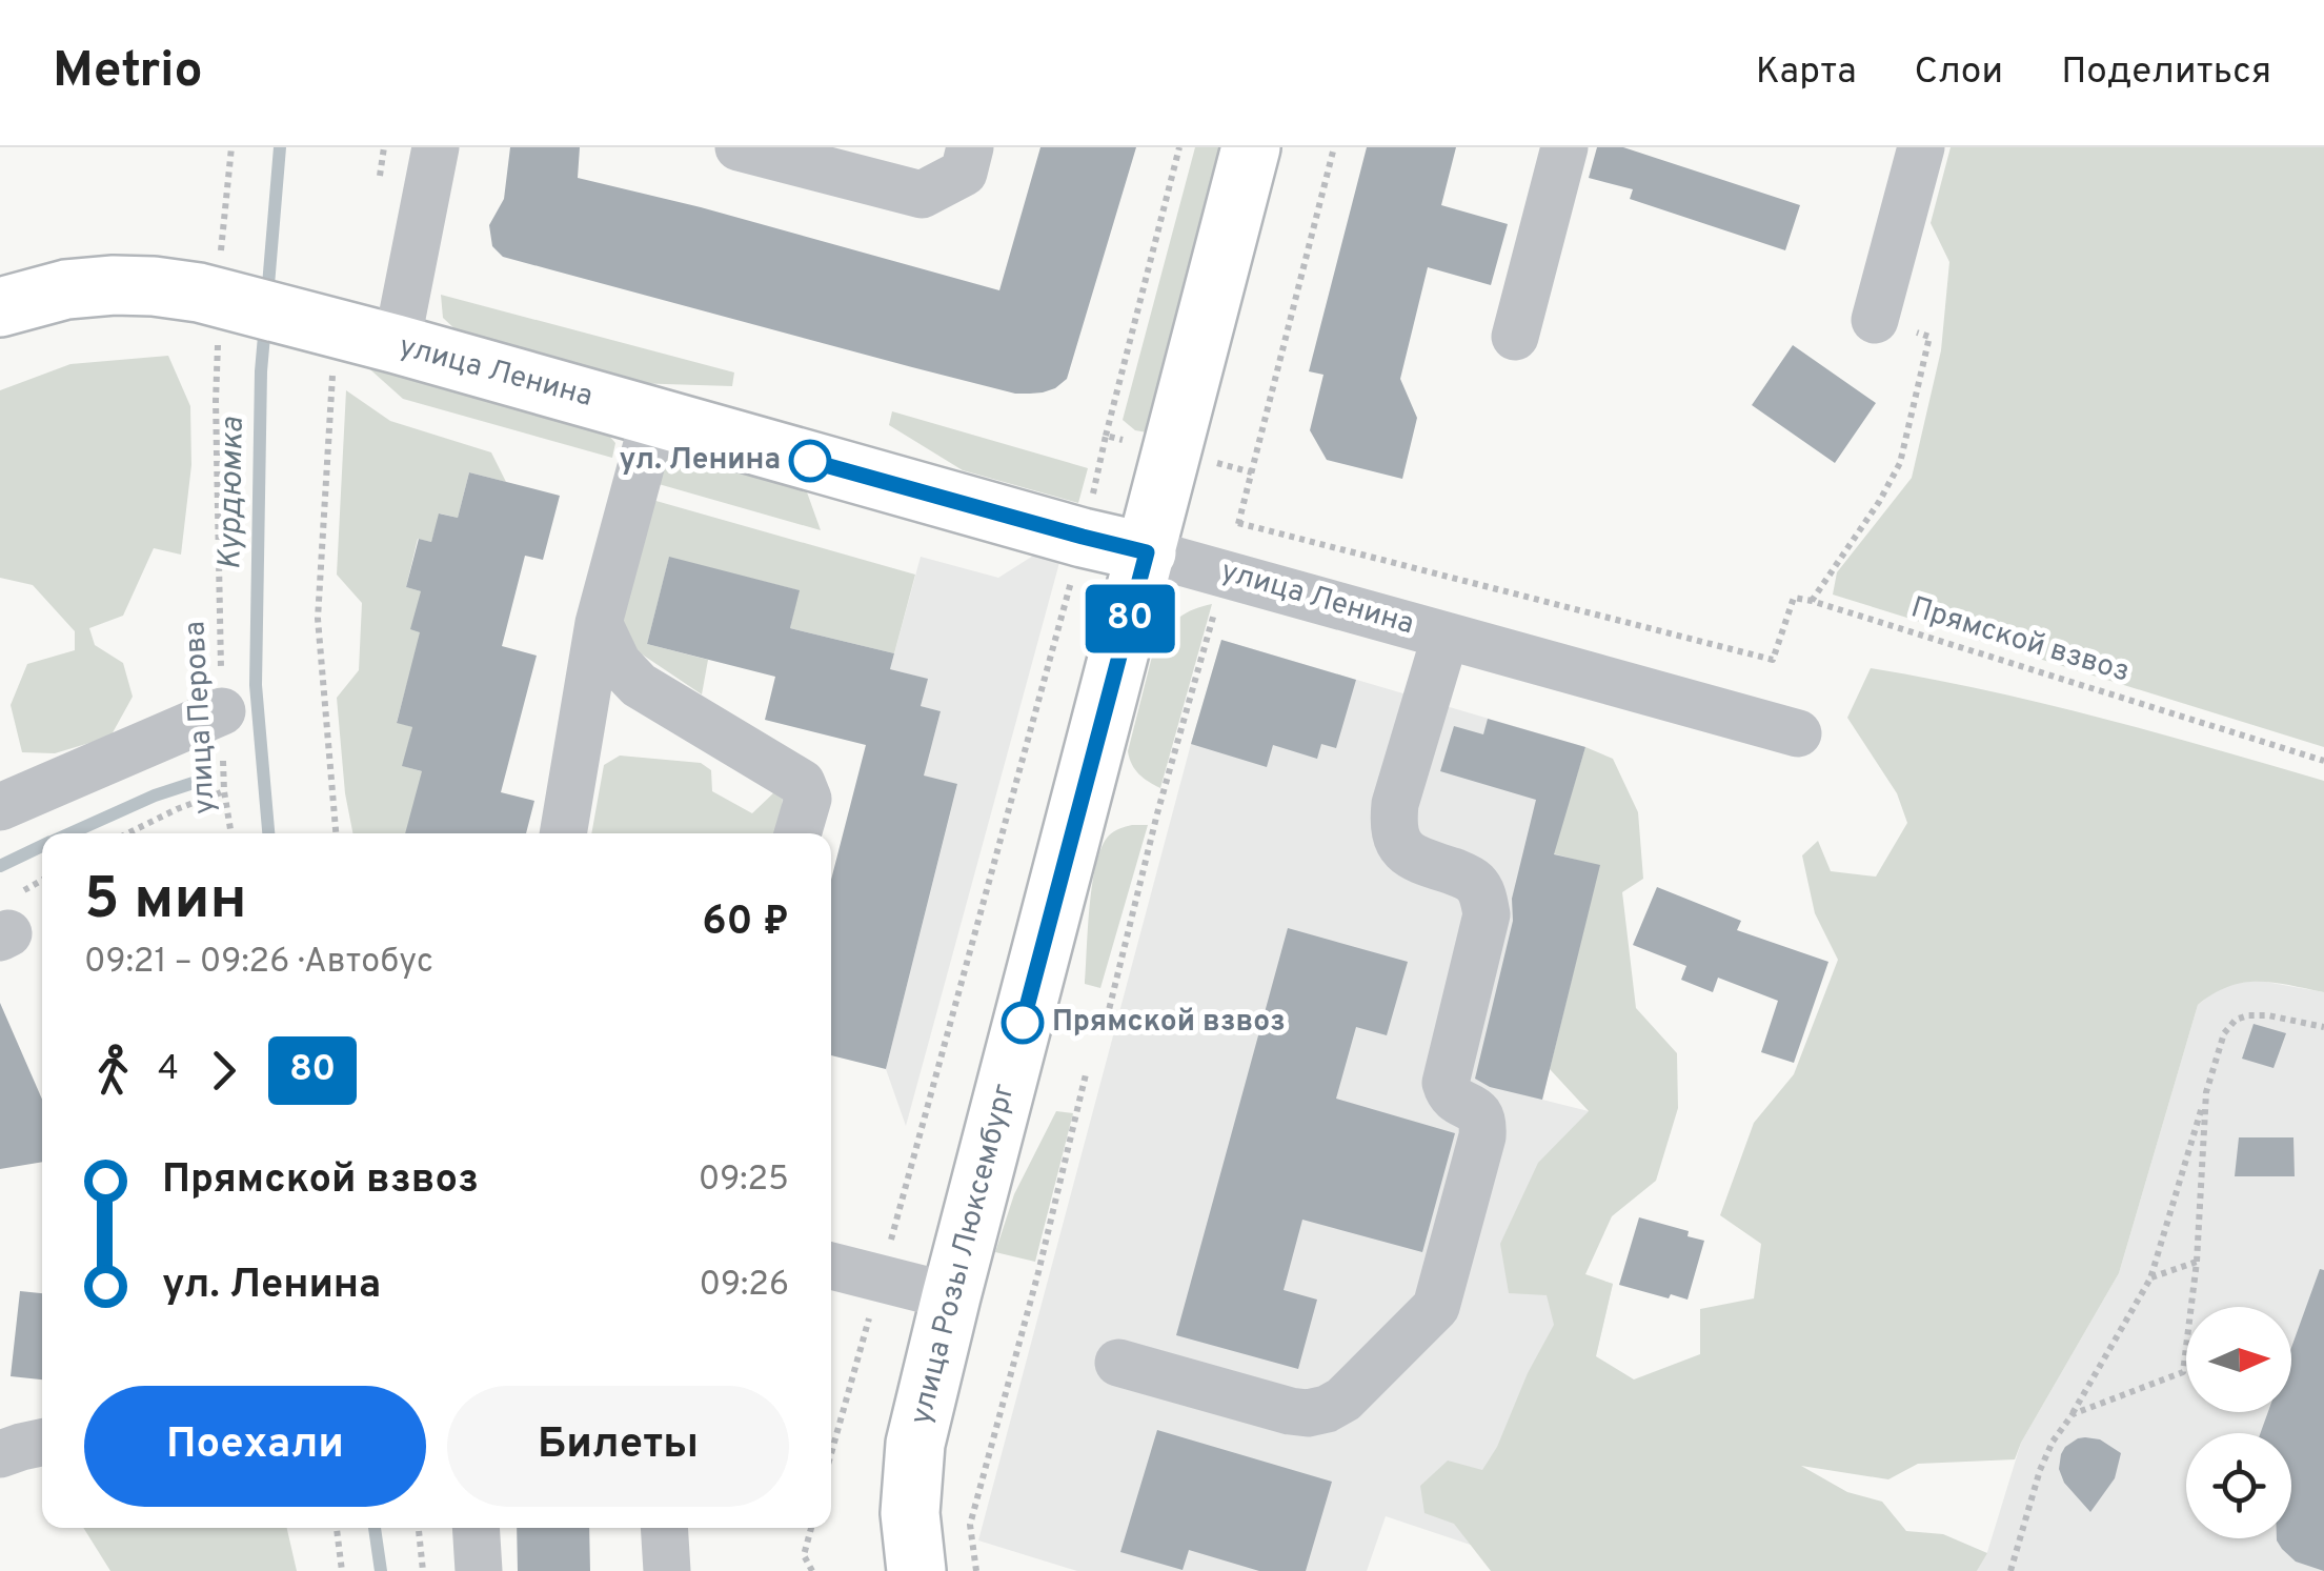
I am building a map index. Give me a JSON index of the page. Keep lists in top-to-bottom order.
{
  "streets": {
    "main road": ["улица Ленина", "улица Розы Люксембург"],
    "path": ["Прямской взвоз", "улица Перова"]
  },
  "crossings": [
    ["улица Ленина", "улица Перова"],
    ["улица Ленина", "улица Розы Люксембург"]
  ],
  "water": ["Курдюмка"],
  "places": ["ул. Ленина", "Прямской взвоз"],
  "lines": ["bus line 80"],
  "north": "right",
  "page": {
    "header": "Metrio",
    "nav": ["Карта", "Слои", "Поделиться"],
    "on_map": "80",
    "heading": ["5 мин", "09:21 – 09:26 · Автобус", "60 ₽"],
    "legs": ["4", "80"],
    "list": [
      {
        "name": "Прямской взвоз",
        "value": "09:25"
      },
      {
        "name": "ул. Ленина",
        "value": "09:26"
      }
    ],
    "buttons": ["Поехали", "Билеты"]
  }
}
